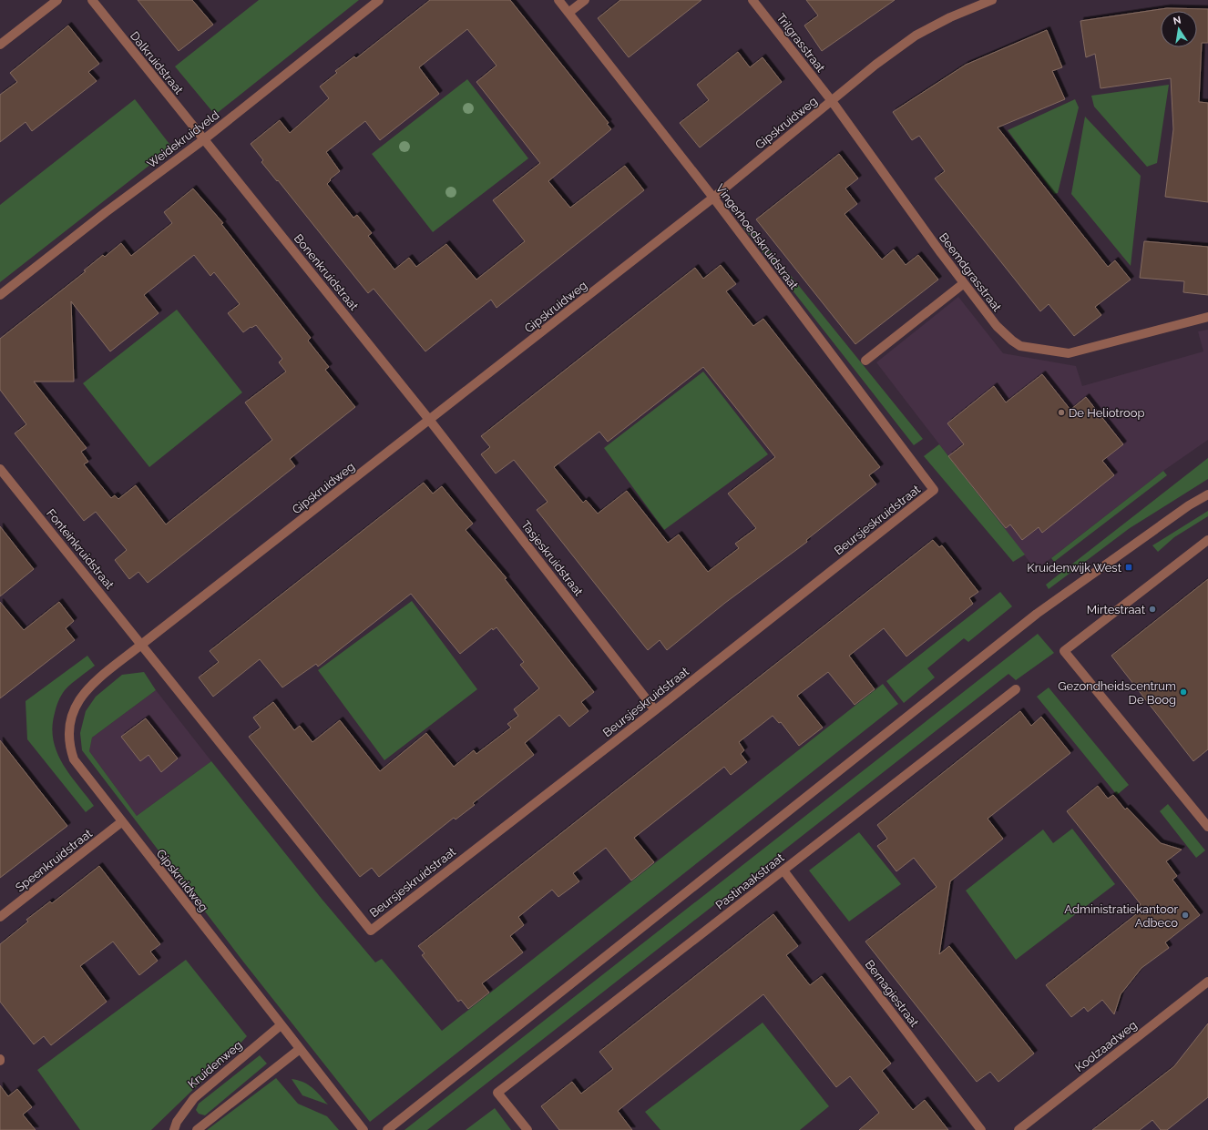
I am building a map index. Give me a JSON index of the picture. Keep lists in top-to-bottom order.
{
  "streets": {
    "street": [
      "Trilgrasstraat",
      "Dalkruidstraat",
      "Gipskruidweg",
      "Weidekruidveld",
      "Vingerhoedskruidstraat",
      "Bonenkruidstraat",
      "Beemdgrasstraat",
      "Beursjeskruidstraat",
      "Fonteinkruidstraat",
      "Tasjeskruidstraat",
      "Speenkruidstraat",
      "Pastinaakstraat",
      "Bernagiestraat",
      "Koolzaadweg",
      "Kruidenweg"
    ]
  },
  "crossings": [
    ["Trilgrasstraat", "Gipskruidweg"],
    ["Trilgrasstraat", "Beemdgrasstraat"],
    ["Dalkruidstraat", "Weidekruidveld"],
    ["Dalkruidstraat", "Bonenkruidstraat"],
    ["Gipskruidweg", "Vingerhoedskruidstraat"],
    ["Gipskruidweg", "Bonenkruidstraat"],
    ["Gipskruidweg", "Beemdgrasstraat"],
    ["Gipskruidweg", "Beursjeskruidstraat"],
    ["Gipskruidweg", "Fonteinkruidstraat"],
    ["Gipskruidweg", "Tasjeskruidstraat"],
    ["Gipskruidweg", "Speenkruidstraat"],
    ["Gipskruidweg", "Kruidenweg"],
    ["Weidekruidveld", "Bonenkruidstraat"],
    ["Vingerhoedskruidstraat", "Beursjeskruidstraat"],
    ["Bonenkruidstraat", "Tasjeskruidstraat"],
    ["Beursjeskruidstraat", "Fonteinkruidstraat"],
    ["Beursjeskruidstraat", "Tasjeskruidstraat"],
    ["Pastinaakstraat", "Bernagiestraat"]
  ],
  "places": {
    "other": [
      "De Heliotroop",
      "Mirtestraat",
      "Gezondheidscentrum De Boog",
      "Administratiekantoor Adbeco"
    ],
    "transit": ["Kruidenwijk West"]
  },
  "north": "top"
}
